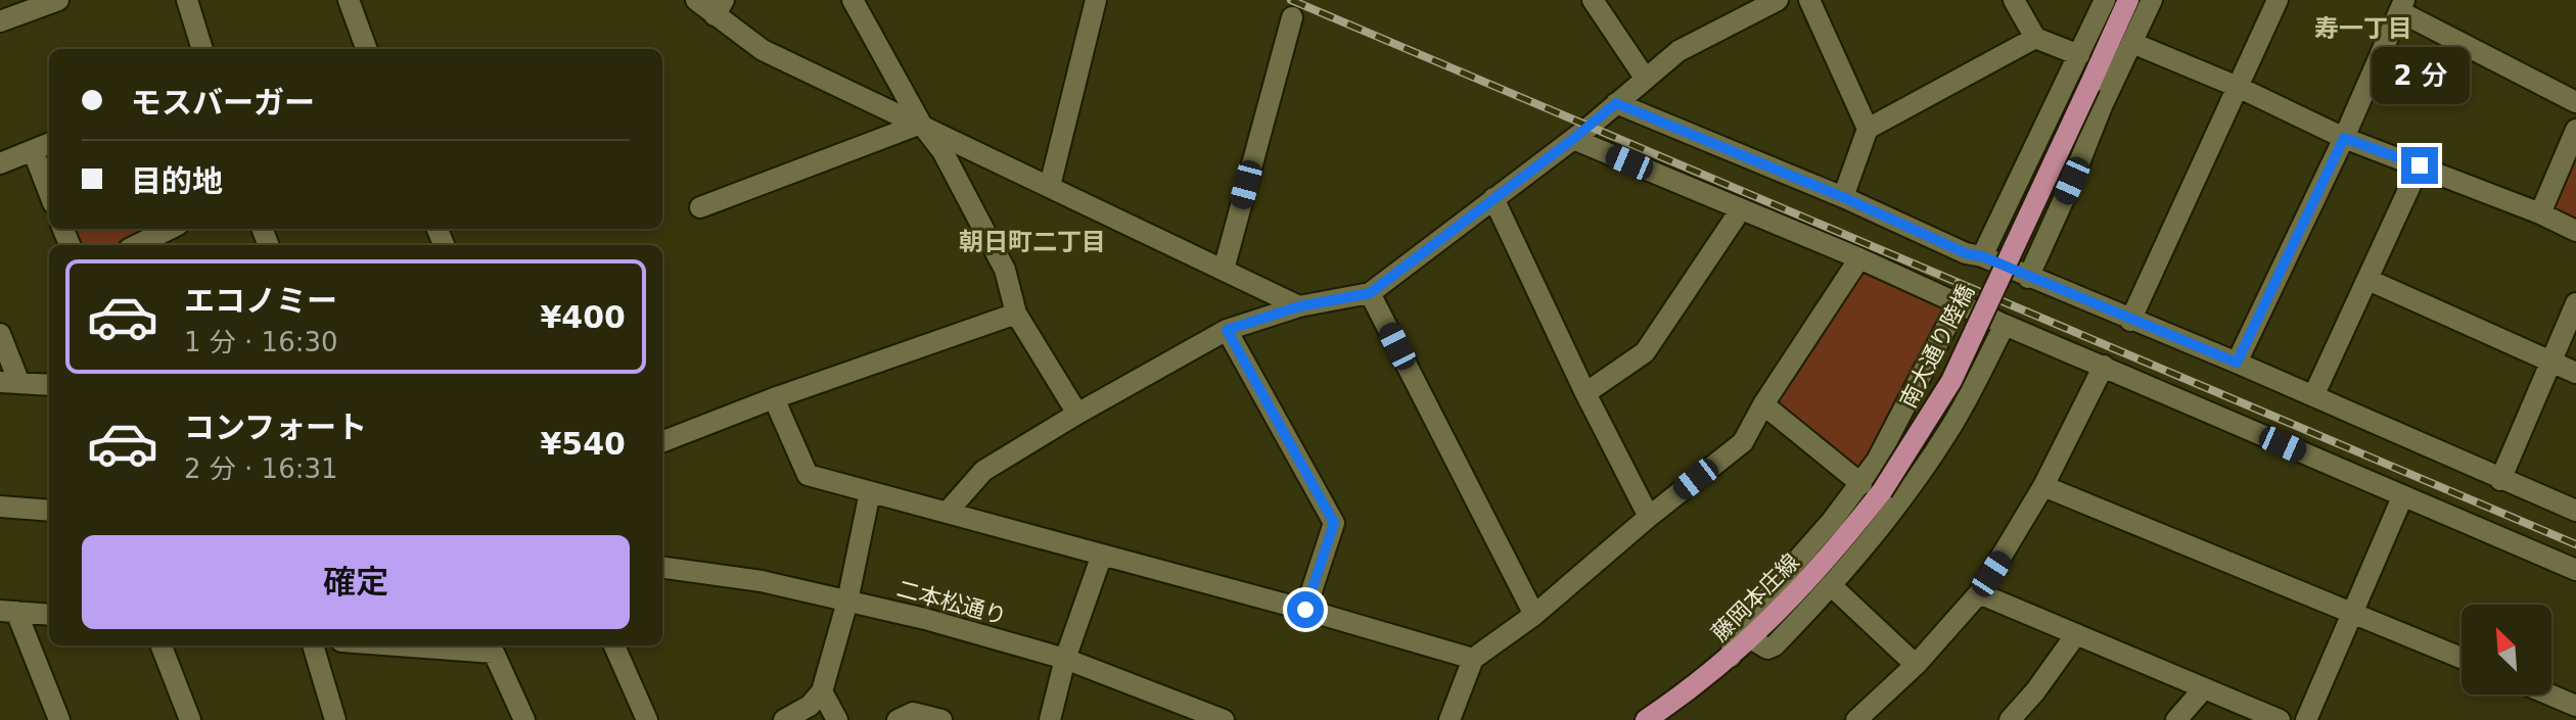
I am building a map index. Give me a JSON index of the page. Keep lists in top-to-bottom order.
{
  "streets": {
    "main road": ["南大通り陸橋", "藤岡本庄線"],
    "street": ["二本松通り"]
  },
  "crossings": [
    ["南大通り陸橋", "藤岡本庄線"]
  ],
  "districts": ["寿一丁目", "朝日町二丁目"],
  "north": "top left",
  "page": {
    "bubble": "2 分",
    "banner": ["モスバーガー", "目的地"],
    "list": [
      {
        "name": "エコノミー",
        "note": "1 分 · 16:30",
        "value": "¥400"
      },
      {
        "name": "コンフォート",
        "note": "2 分 · 16:31",
        "value": "¥540"
      }
    ],
    "buttons": "確定"
  }
}
